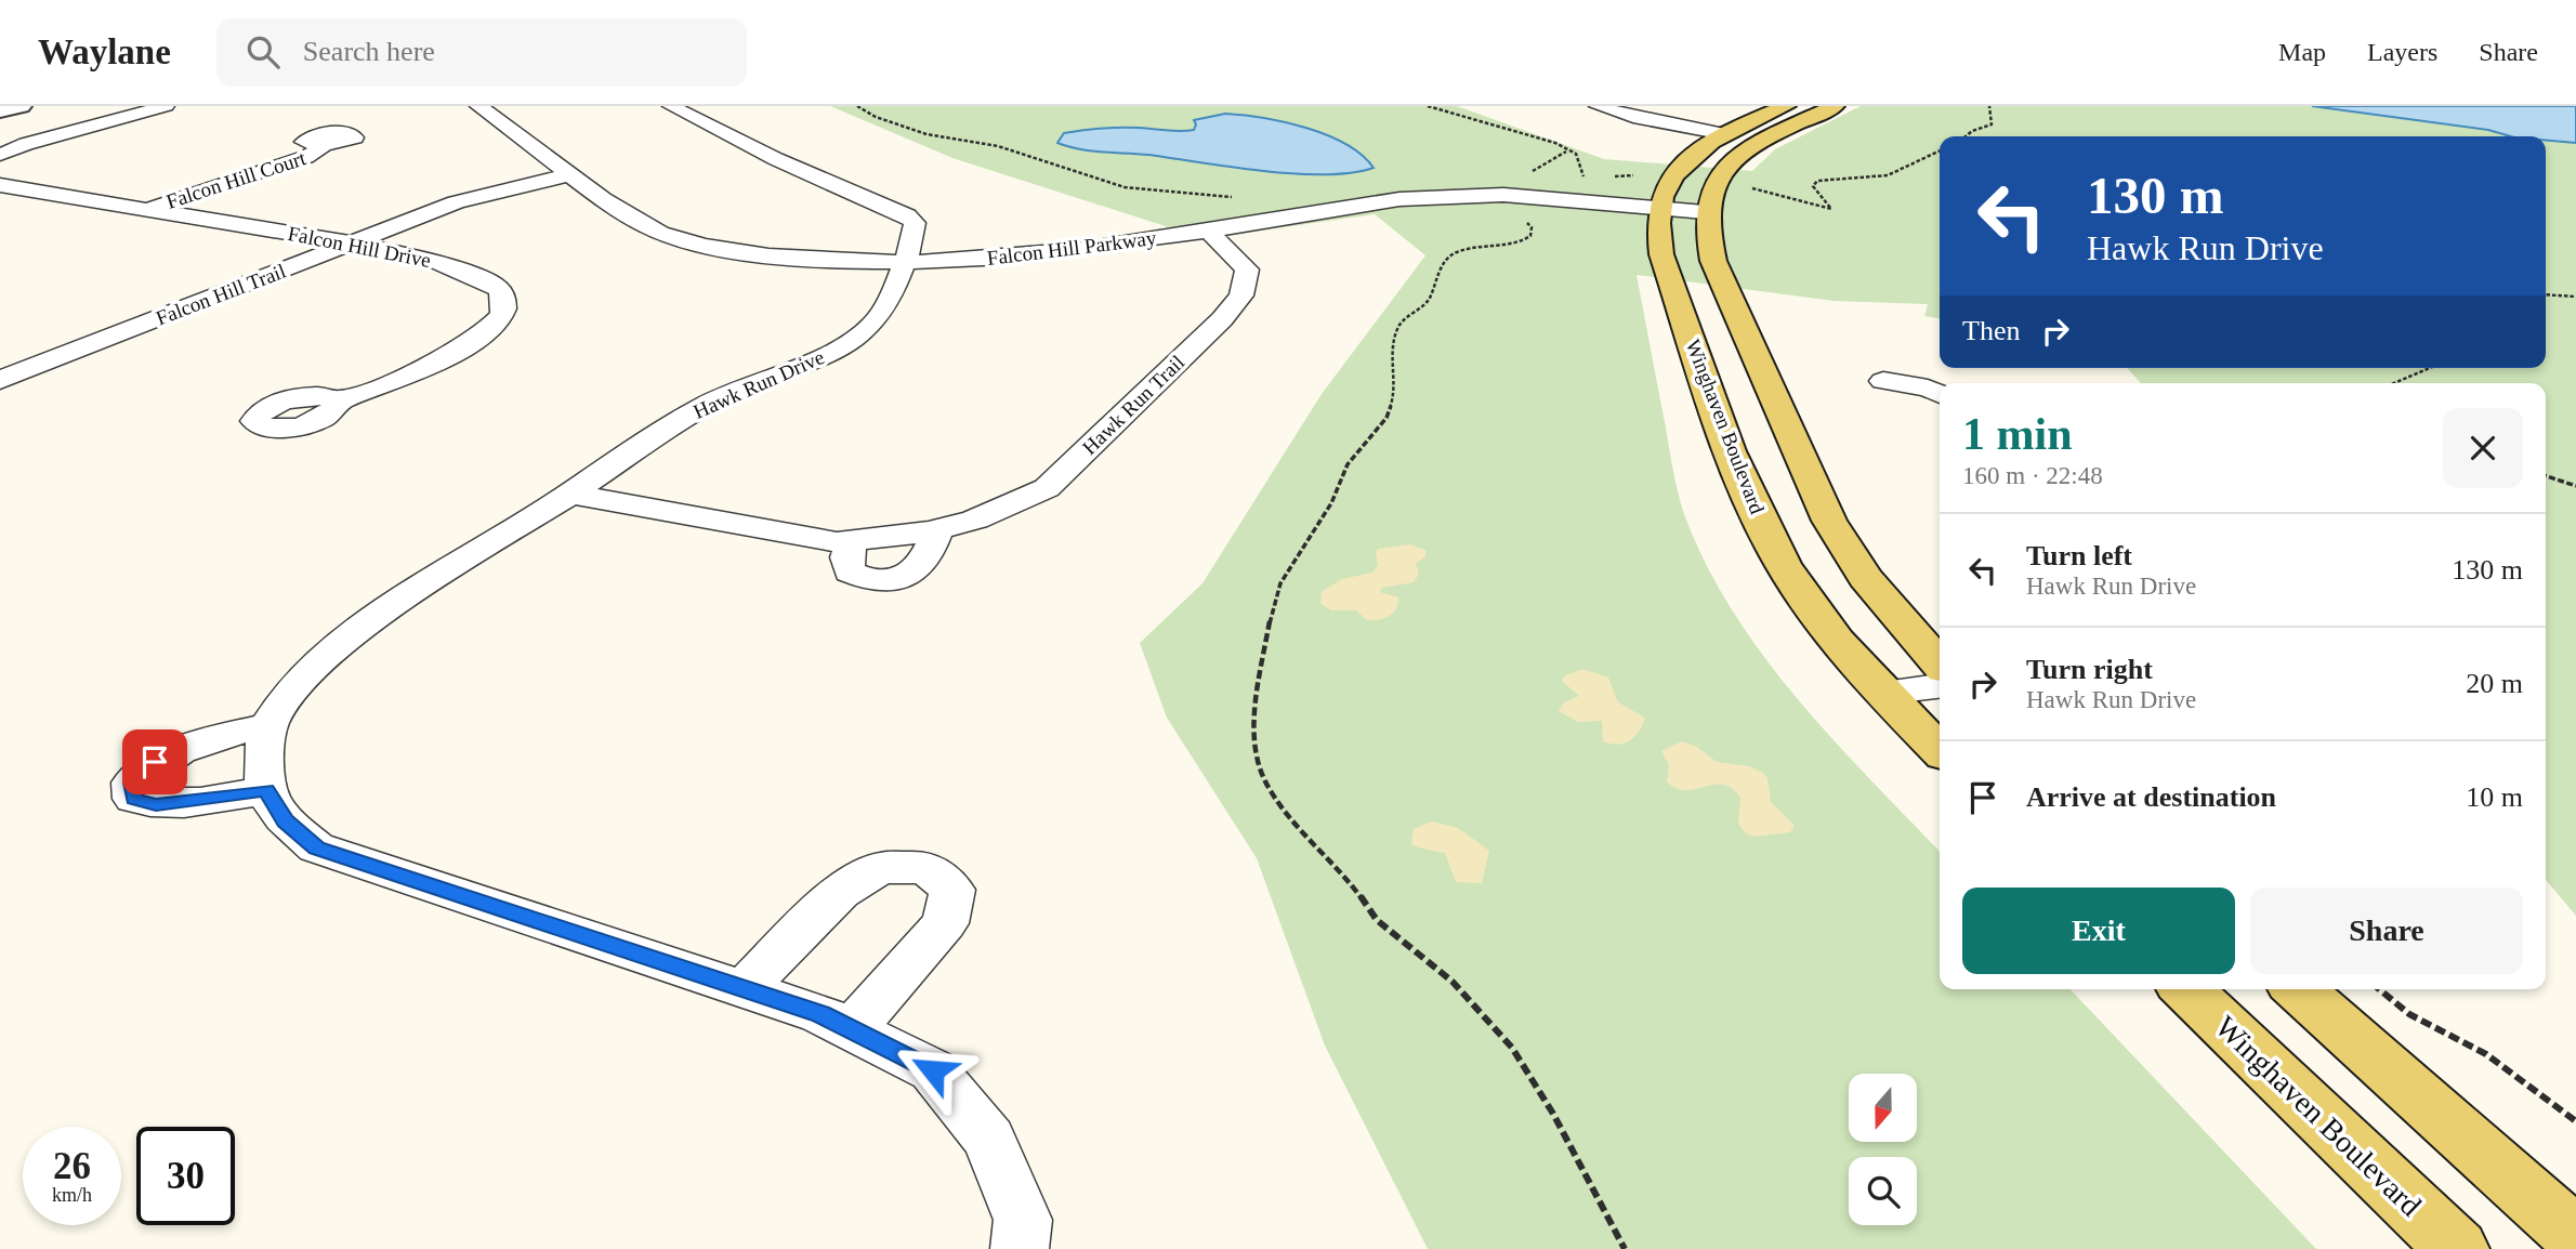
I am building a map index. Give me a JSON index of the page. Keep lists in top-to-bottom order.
{
  "streets": {
    "main road": ["Winghaven Boulevard"],
    "street": [
      "Falcon Hill Court",
      "Falcon Hill Drive",
      "Falcon Hill Parkway",
      "Falcon Hill Trail",
      "Hawk Run Drive",
      "Hawk Run Trail"
    ]
  },
  "crossings": [
    ["Falcon Hill Court", "Falcon Hill Drive"],
    ["Falcon Hill Drive", "Falcon Hill Trail"],
    ["Falcon Hill Parkway", "Falcon Hill Trail"],
    ["Falcon Hill Parkway", "Hawk Run Drive"],
    ["Falcon Hill Parkway", "Hawk Run Trail"],
    ["Falcon Hill Parkway", "Winghaven Boulevard"],
    ["Hawk Run Drive", "Hawk Run Trail"]
  ],
  "north": "bottom",
  "page": {
    "header": "Waylane",
    "search": "Search here",
    "nav": ["Map", "Layers", "Share"],
    "turn": ["130 m", "Hawk Run Drive"],
    "then": "Then",
    "heading": ["1 min", "160 m · 22:48"],
    "list": [
      {
        "name": "Turn left",
        "note": "Hawk Run Drive",
        "value": "130 m"
      },
      {
        "name": "Turn right",
        "note": "Hawk Run Drive",
        "value": "20 m"
      },
      {
        "name": "Arrive at destination",
        "value": "10 m"
      }
    ],
    "buttons": ["Exit", "Share"],
    "speed": "26 km/h",
    "limit": "30"
  }
}
